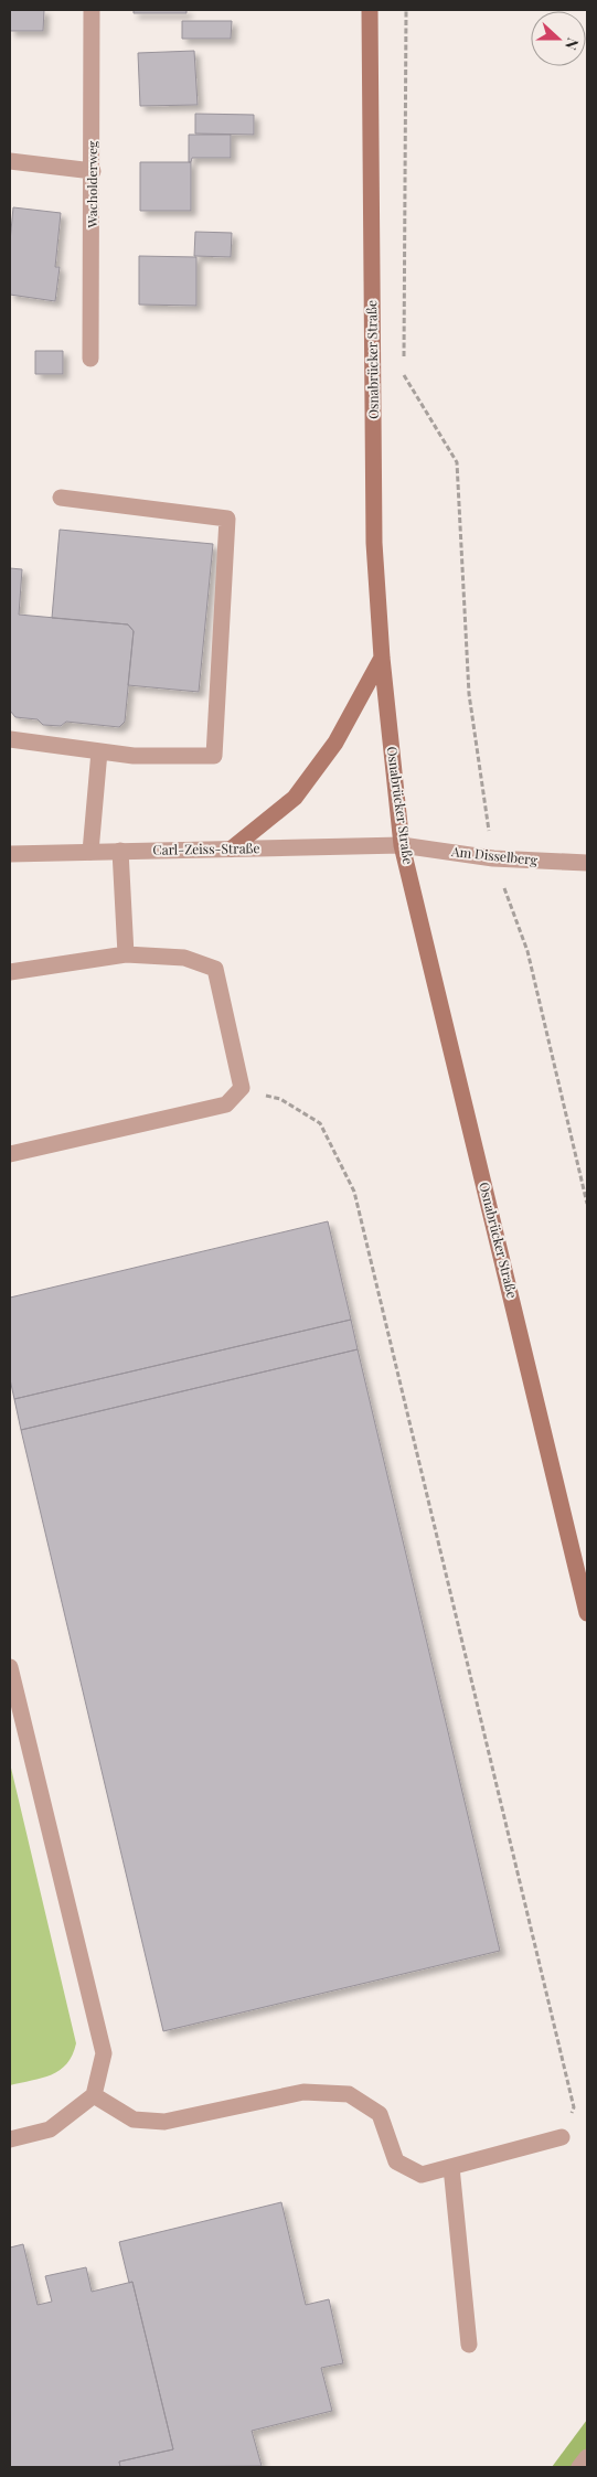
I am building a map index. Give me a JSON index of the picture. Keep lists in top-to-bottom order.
{
  "streets": {
    "main road": ["Osnabrücker Straße"],
    "street": ["Wacholderweg", "Carl-Zeiss-Straße", "Am Disselberg"]
  },
  "crossings": [
    ["Osnabrücker Straße", "Carl-Zeiss-Straße"],
    ["Osnabrücker Straße", "Am Disselberg"],
    ["Carl-Zeiss-Straße", "Am Disselberg"]
  ],
  "north": "right"
}
